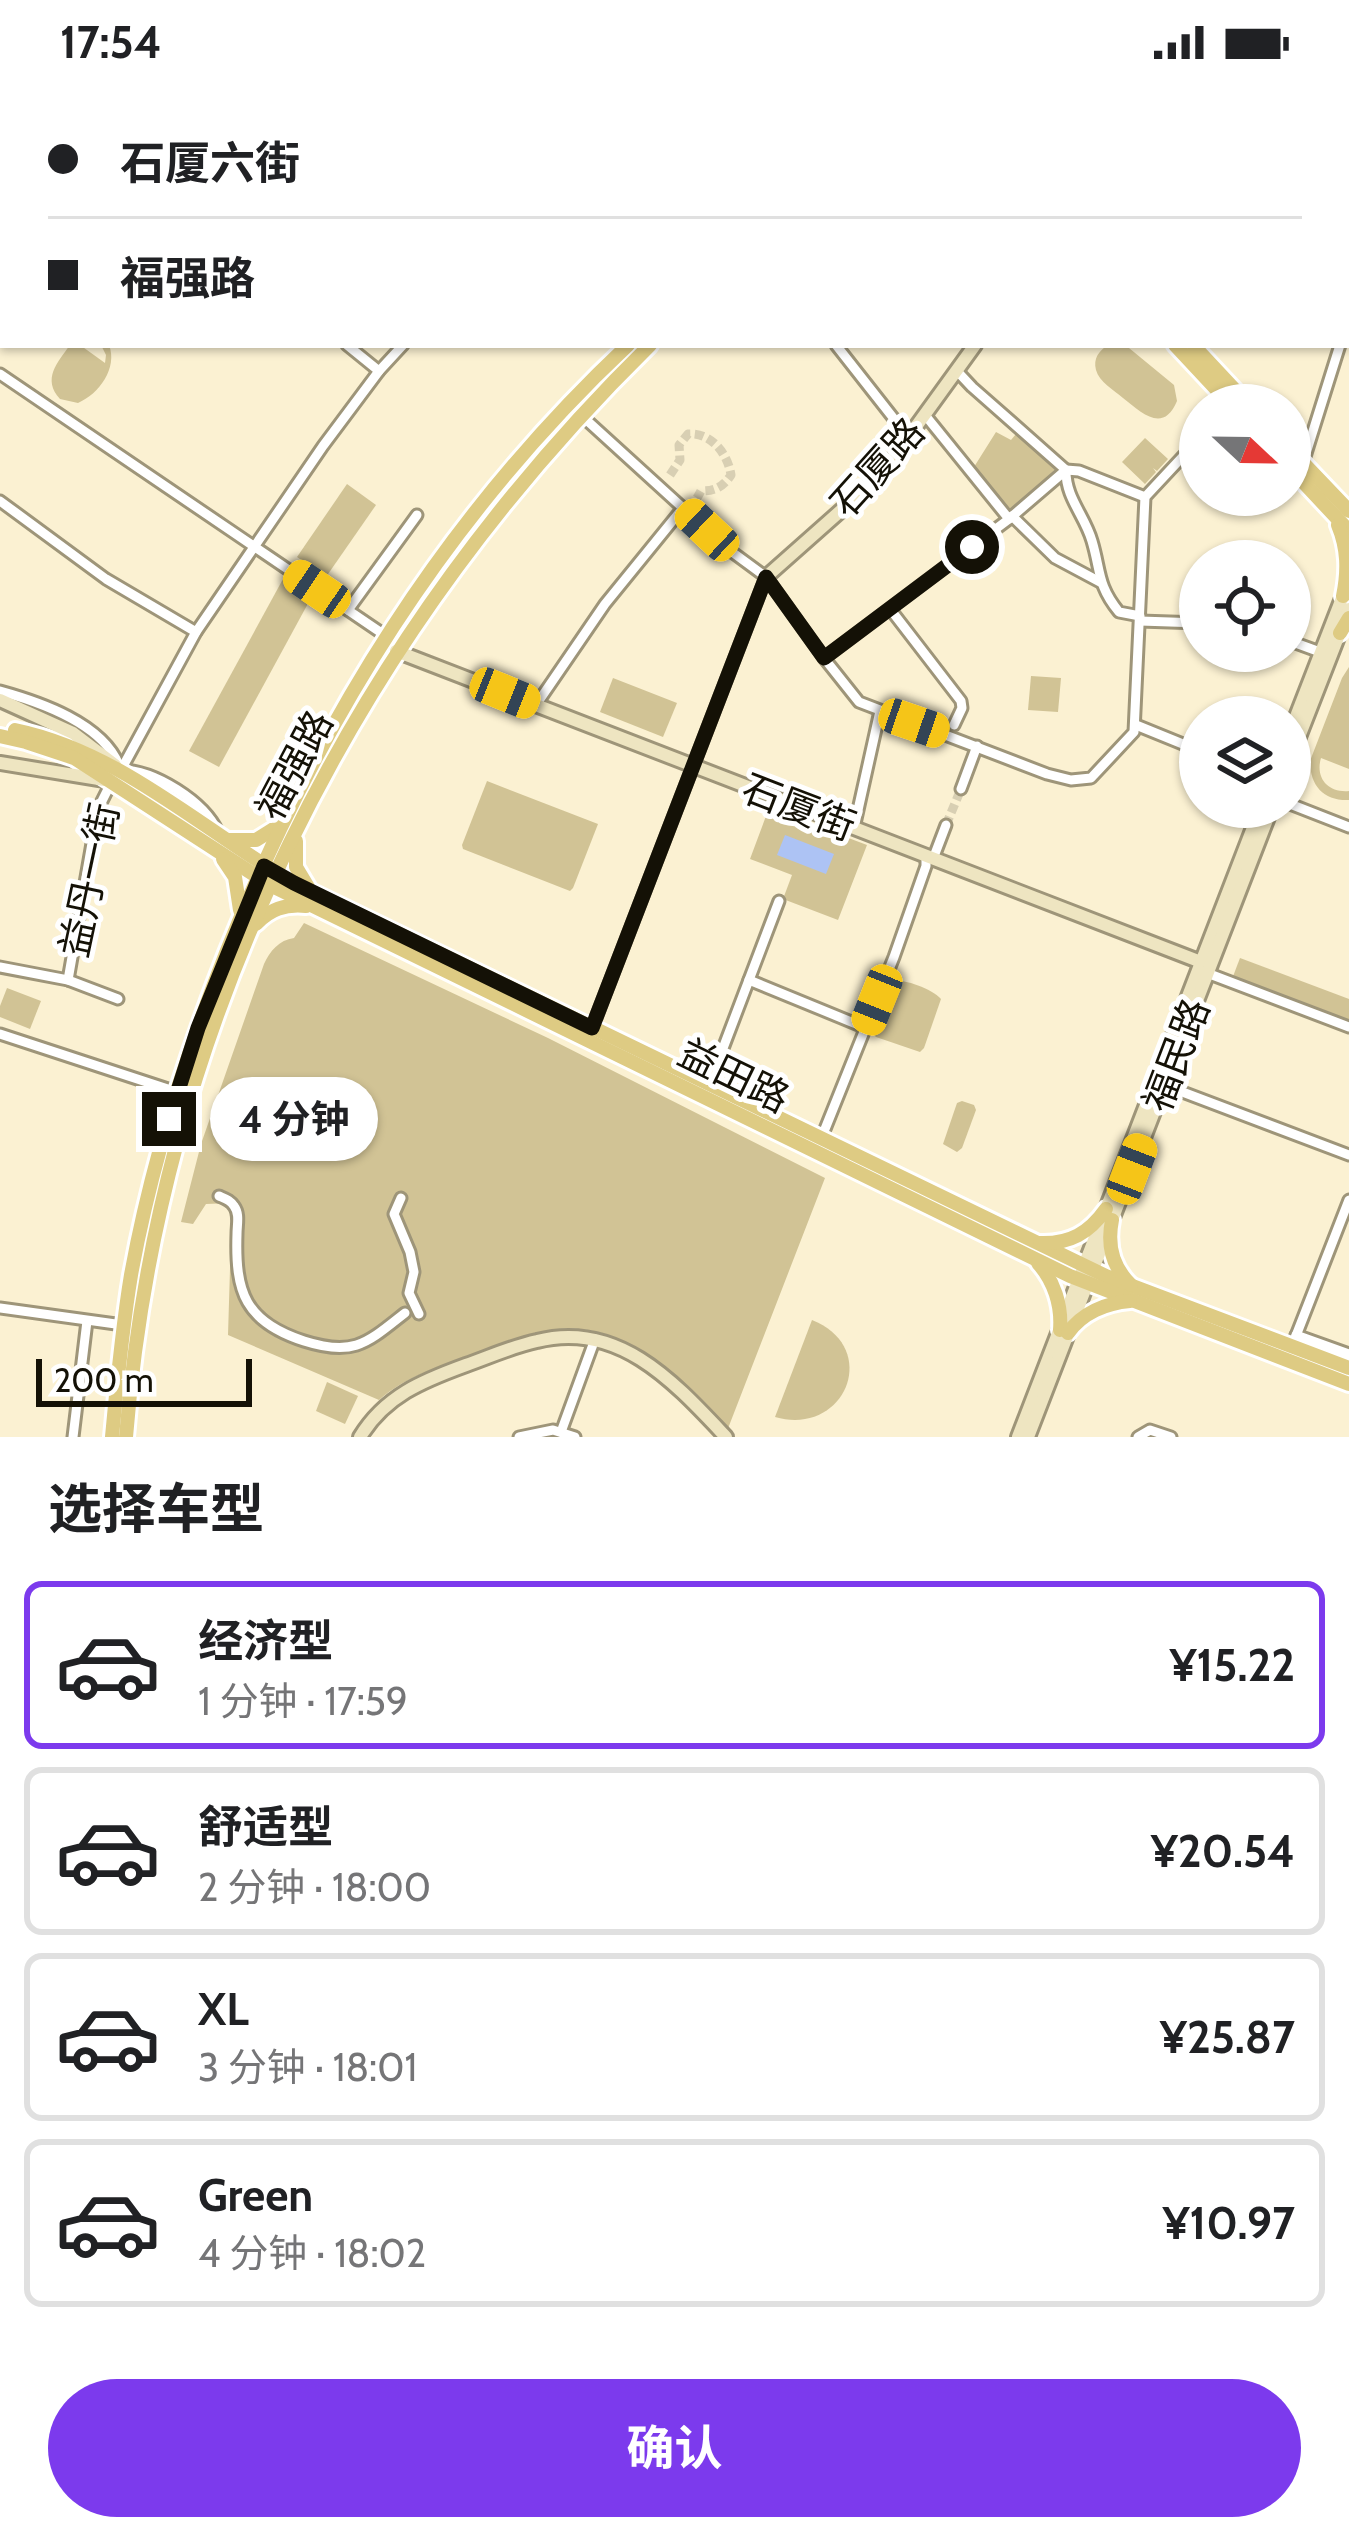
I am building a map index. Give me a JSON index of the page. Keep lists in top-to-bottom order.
{
  "streets": {
    "main road": [
      "石厦路",
      "福强路",
      "石厦街",
      "福民路",
      "益田路"
    ],
    "street": ["益丹一街"]
  },
  "crossings": [
    ["福强路", "石厦街"],
    ["福强路", "益田路"],
    ["石厦街", "福民路"],
    ["益丹一街", "益田路"],
    ["福民路", "益田路"]
  ],
  "scale_bar": "200 m",
  "north": "right",
  "page": {
    "status": "17:54",
    "banner": ["石厦六街", "福强路"],
    "bubble": "4 分钟",
    "scale": "200 m",
    "heading": "选择车型",
    "list": [
      {
        "name": "经济型",
        "note": "1 分钟 · 17:59",
        "value": "¥15.22"
      },
      {
        "name": "舒适型",
        "note": "2 分钟 · 18:00",
        "value": "¥20.54"
      },
      {
        "name": "XL",
        "note": "3 分钟 · 18:01",
        "value": "¥25.87"
      },
      {
        "name": "Green",
        "note": "4 分钟 · 18:02",
        "value": "¥10.97"
      }
    ],
    "buttons": "确认"
  }
}
